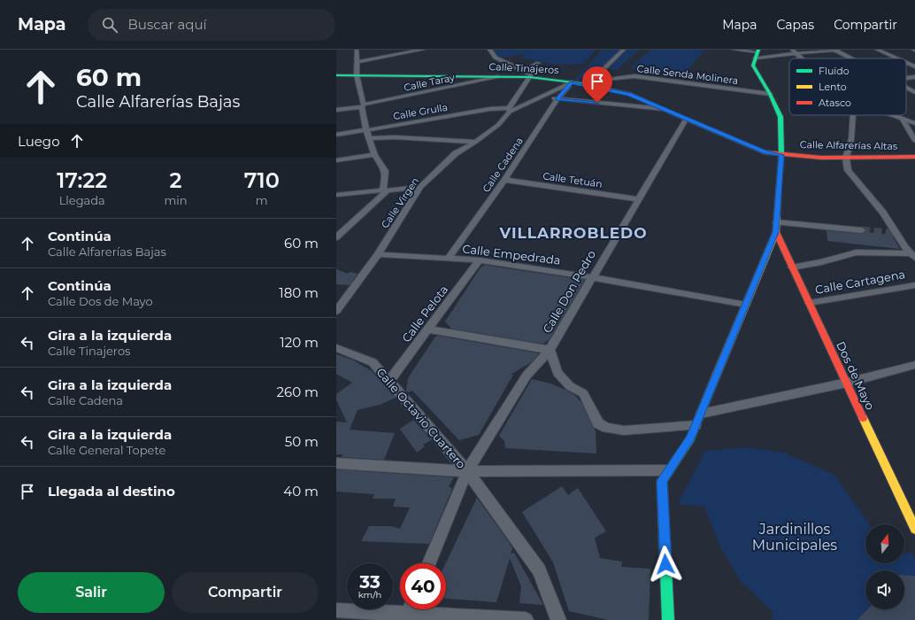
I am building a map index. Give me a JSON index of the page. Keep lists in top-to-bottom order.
{
  "streets": {
    "street": [
      "Calle Tinajeros",
      "Calle Senda Molinera",
      "Calle Taray",
      "Calle Grulla",
      "Calle Alfarerías Altas",
      "Calle Cadena",
      "Calle Tetuán",
      "Calle Virgen",
      "Calle Empedrada",
      "Calle Cartagena",
      "Calle Don Pedro",
      "Calle Pelota",
      "Dos de Mayo",
      "Calle Octavio Cuartero"
    ]
  },
  "crossings": [
    ["Calle Tinajeros", "Calle Senda Molinera"],
    ["Calle Tinajeros", "Calle Taray"],
    ["Calle Tinajeros", "Calle Alfarerías Altas"],
    ["Calle Tinajeros", "Calle Cadena"],
    ["Calle Tinajeros", "Calle Virgen"],
    ["Calle Tinajeros", "Calle Don Pedro"],
    ["Calle Grulla", "Calle Virgen"],
    ["Calle Cadena", "Calle Tetuán"],
    ["Calle Cadena", "Calle Virgen"],
    ["Calle Cadena", "Calle Empedrada"],
    ["Calle Tetuán", "Calle Don Pedro"],
    ["Calle Virgen", "Calle Empedrada"],
    ["Calle Empedrada", "Calle Don Pedro"],
    ["Calle Empedrada", "Calle Pelota"],
    ["Calle Cartagena", "Dos de Mayo"],
    ["Calle Don Pedro", "Calle Octavio Cuartero"],
    ["Calle Pelota", "Calle Octavio Cuartero"]
  ],
  "districts": ["VILLARROBLEDO"],
  "parks": ["Jardinillos Municipales"],
  "legend": ["Fluido", "Lento", "Atasco"],
  "north": "top",
  "page": {
    "header": "Mapa",
    "search": "Buscar aquí",
    "nav": ["Mapa", "Capas", "Compartir"],
    "turn": ["60 m", "Calle Alfarerías Bajas"],
    "then": "Luego",
    "eta": [
      "17:22",
      "Llegada",
      "2",
      "min",
      "710",
      "m"
    ],
    "list": [
      {
        "name": "Continúa",
        "note": "Calle Alfarerías Bajas",
        "value": "60 m"
      },
      {
        "name": "Continúa",
        "note": "Calle Dos de Mayo",
        "value": "180 m"
      },
      {
        "name": "Gira a la izquierda",
        "note": "Calle Tinajeros",
        "value": "120 m"
      },
      {
        "name": "Gira a la izquierda",
        "note": "Calle Cadena",
        "value": "260 m"
      },
      {
        "name": "Gira a la izquierda",
        "note": "Calle General Topete",
        "value": "50 m"
      },
      {
        "name": "Llegada al destino",
        "value": "40 m"
      }
    ],
    "speed": "33 km/h",
    "limit": "40",
    "buttons": ["Salir", "Compartir"]
  }
}
